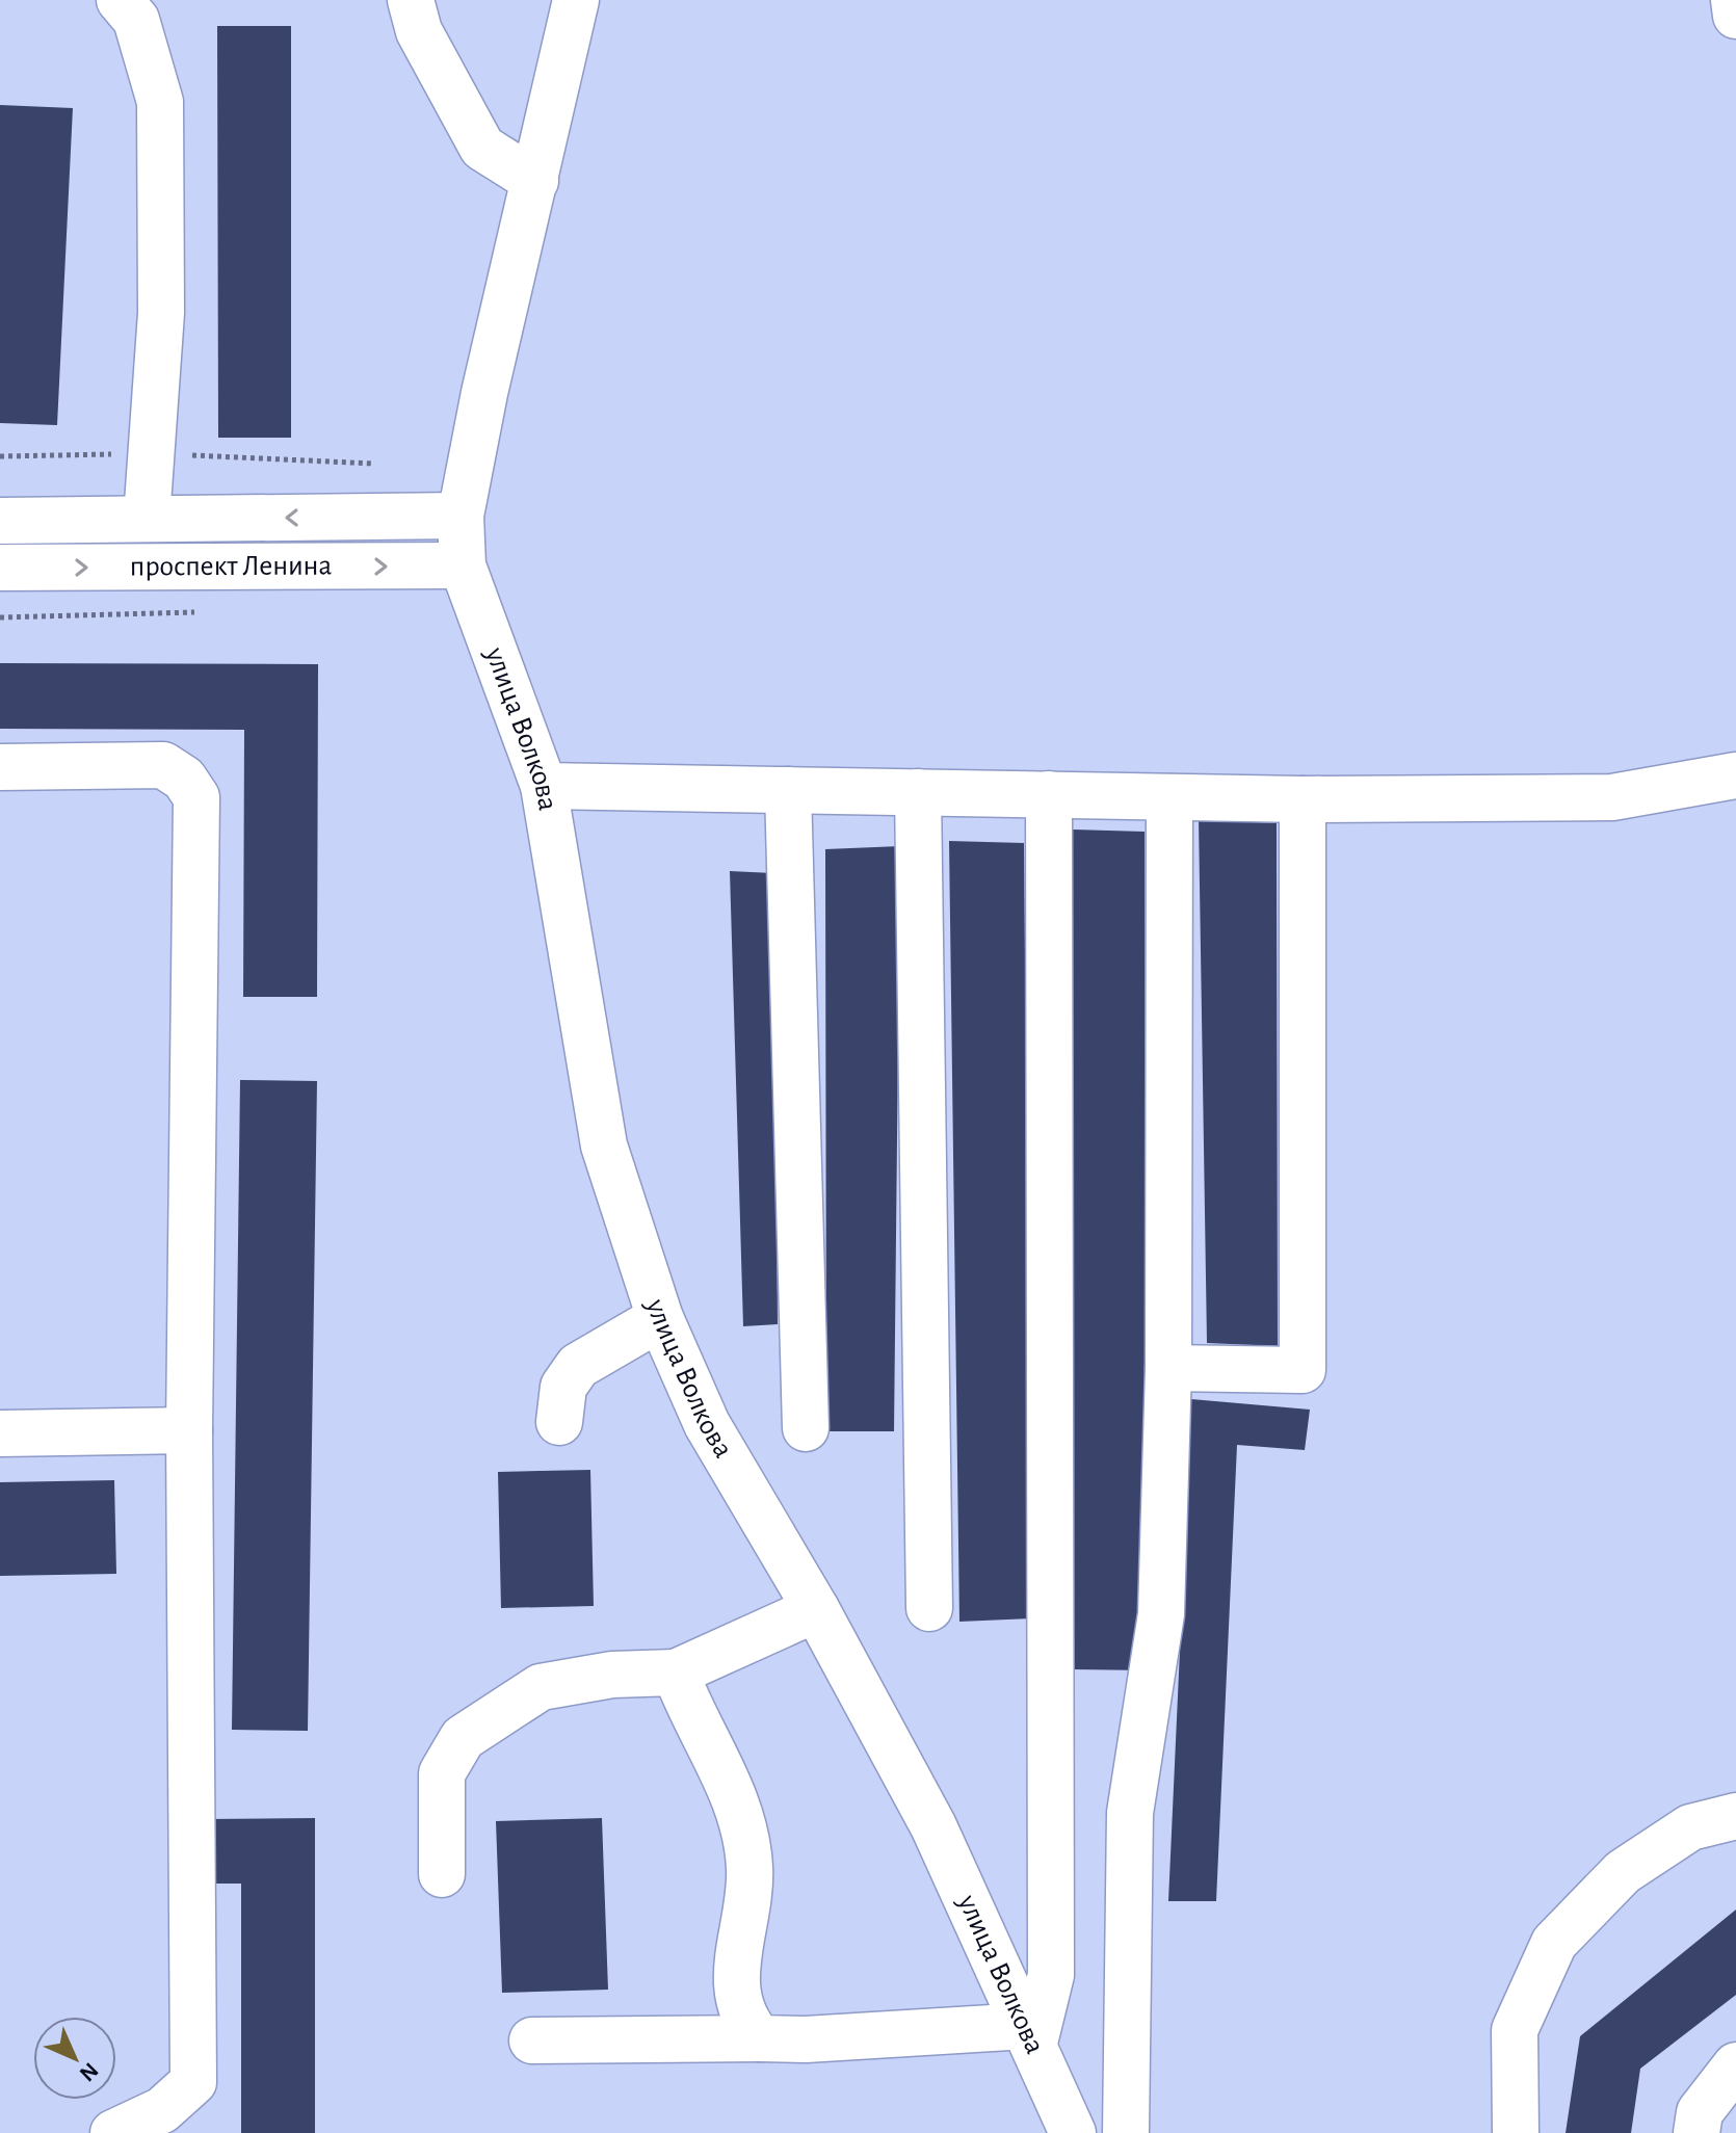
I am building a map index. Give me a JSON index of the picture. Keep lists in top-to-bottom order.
{
  "streets": {
    "street": ["проспект Ленина", "улица Волкова"]
  },
  "crossings": [
    ["проспект Ленина", "улица Волкова"]
  ],
  "north": "bottom right"
}
